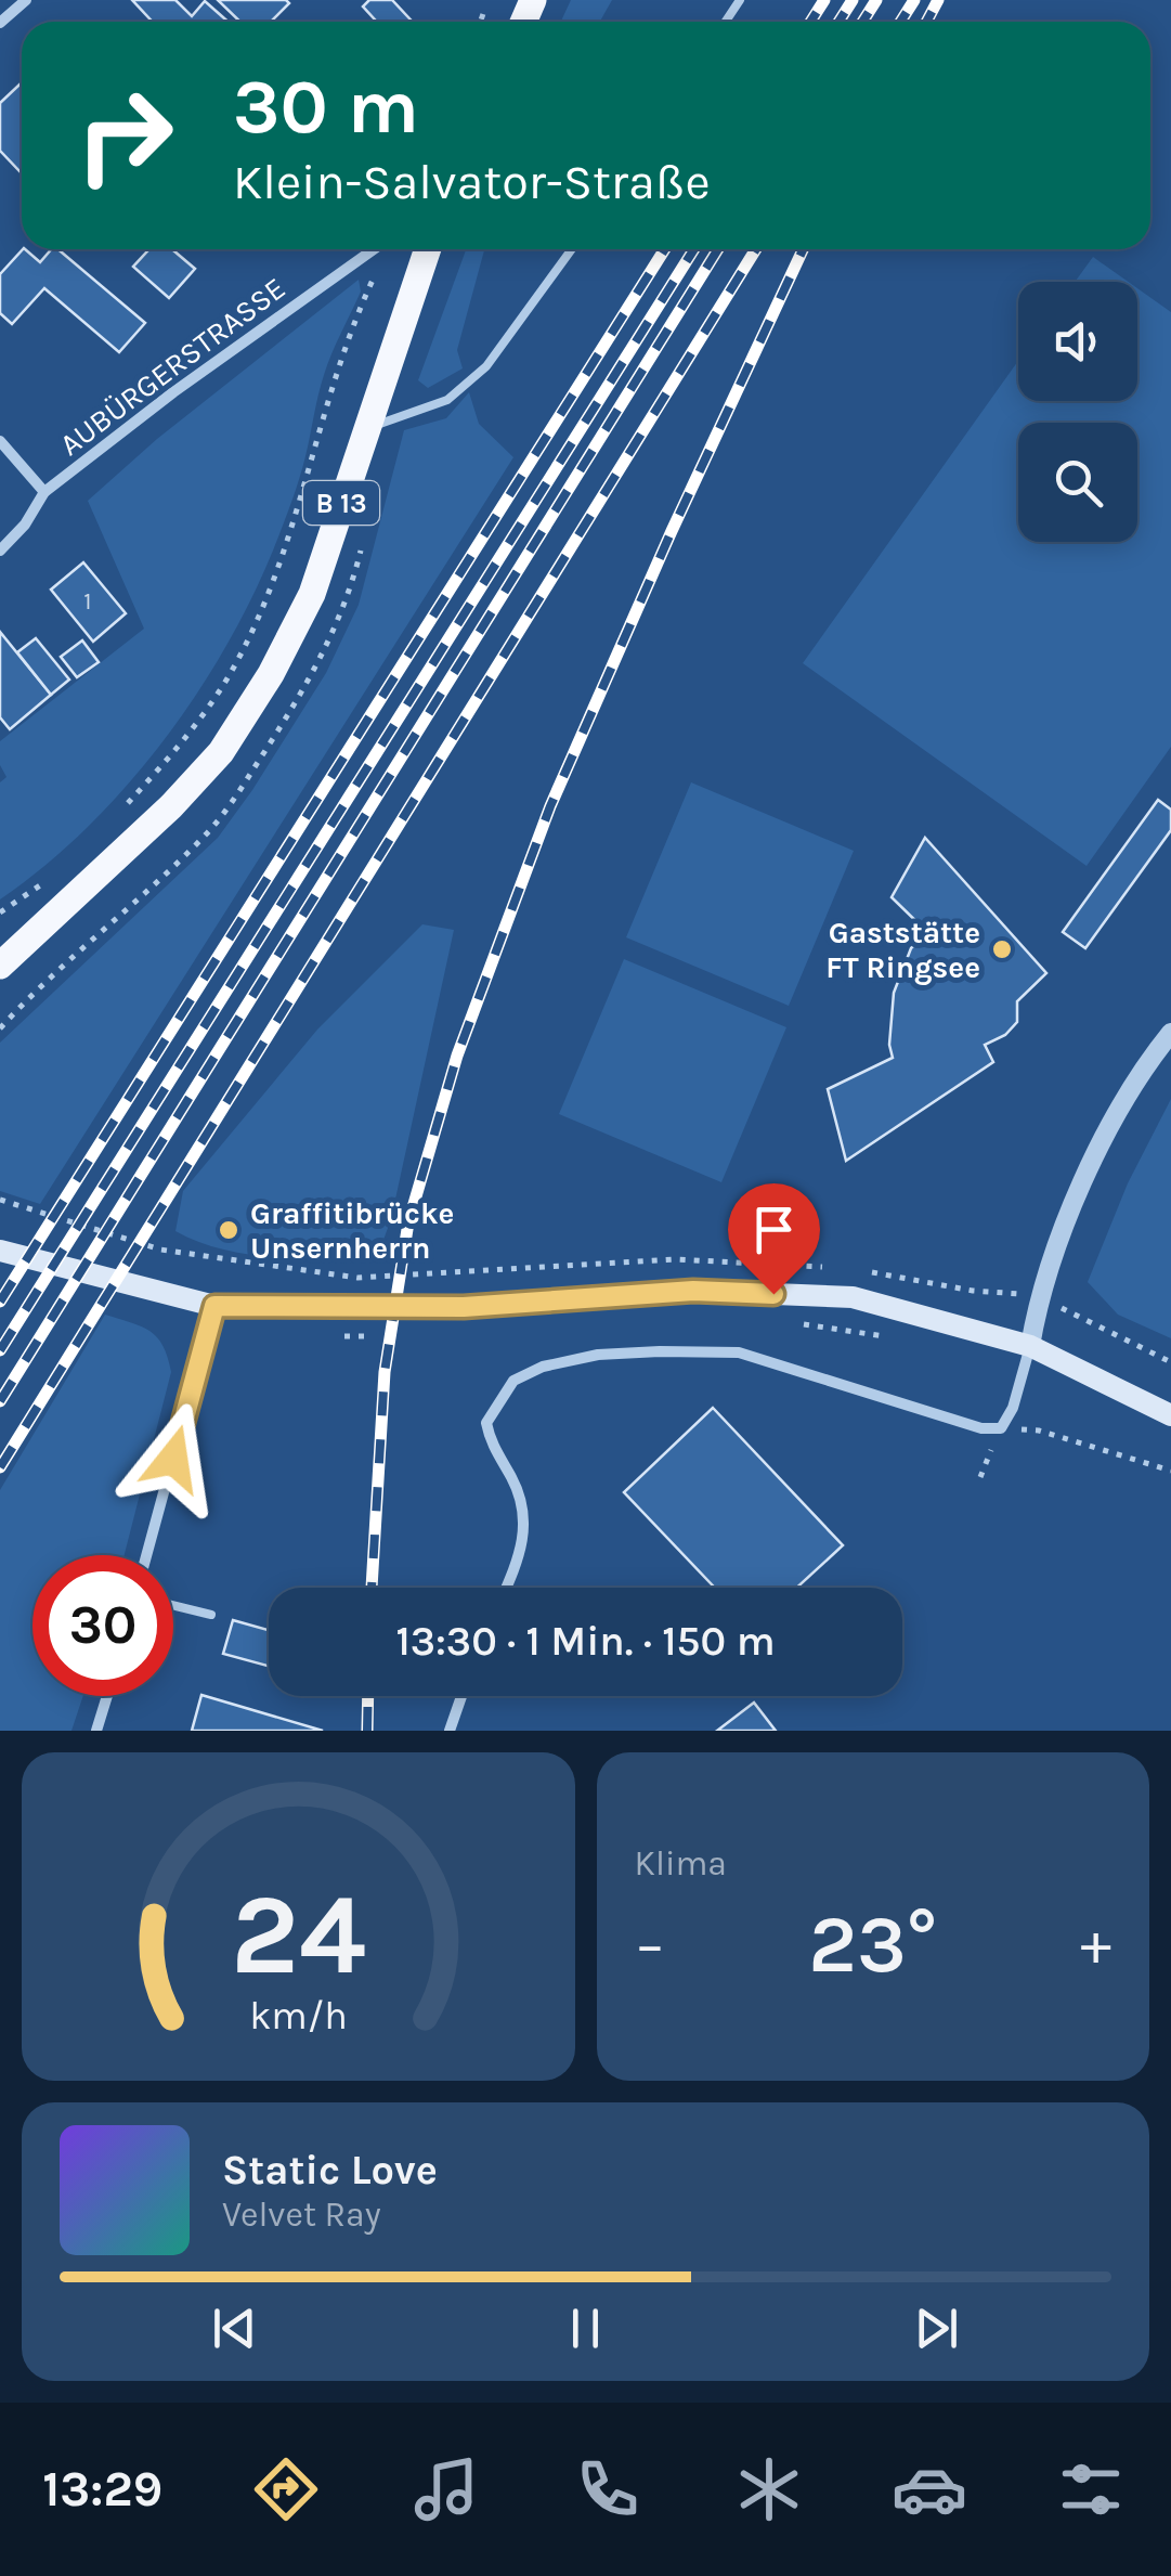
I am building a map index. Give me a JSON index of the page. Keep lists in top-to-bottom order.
{
  "streets": {
    "main road": ["B 13"],
    "street": ["AUBÜRGERSTRASSE"]
  },
  "places": ["Gaststätte FT Ringsee", "Graffitibrücke Unsernherrn"],
  "house_numbers": ["1"],
  "page": {
    "turn": ["30 m", "Klein-Salvator-Straße"],
    "limit": "30",
    "trip": "13:30 · 1 Min. · 150 m",
    "tile": "Klima",
    "heat": ["−", "23°", "+"],
    "song": ["Static Love", "Velvet Ray"],
    "tabs": "13:29",
    "gauge": ["24", "km/h"]
  }
}
